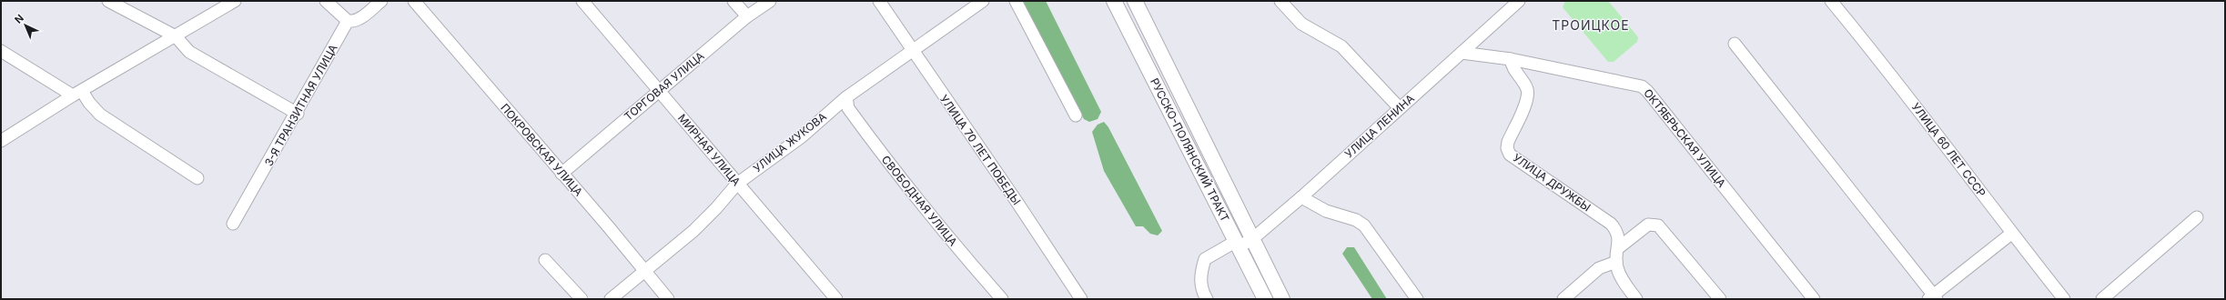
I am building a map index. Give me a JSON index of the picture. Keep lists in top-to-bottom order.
{
  "streets": {
    "main road": ["РУССКО-ПОЛЯНСКИЙ ТРАКТ"],
    "street": [
      "ТОРГОВАЯ УЛИЦА",
      "3-Я ТРАНЗИТНАЯ УЛИЦА",
      "УЛИЦА ЛЕНИНА",
      "ОКТЯБРЬСКАЯ УЛИЦА",
      "УЛИЦА ЖУКОВА",
      "ПОКРОВСКАЯ УЛИЦА",
      "МИРНАЯ УЛИЦА",
      "УЛИЦА 70 ЛЕТ ПОБЕДЫ",
      "УЛИЦА 60 ЛЕТ СССР",
      "УЛИЦА ДРУЖБЫ",
      "СВОБОДНАЯ УЛИЦА"
    ]
  },
  "crossings": [
    ["ТОРГОВАЯ УЛИЦА", "ПОКРОВСКАЯ УЛИЦА"],
    ["ТОРГОВАЯ УЛИЦА", "МИРНАЯ УЛИЦА"],
    ["УЛИЦА ЛЕНИНА", "ОКТЯБРЬСКАЯ УЛИЦА"],
    ["УЛИЦА ЛЕНИНА", "РУССКО-ПОЛЯНСКИЙ ТРАКТ"],
    ["ОКТЯБРЬСКАЯ УЛИЦА", "УЛИЦА ДРУЖБЫ"],
    ["УЛИЦА ЖУКОВА", "ПОКРОВСКАЯ УЛИЦА"],
    ["УЛИЦА ЖУКОВА", "МИРНАЯ УЛИЦА"],
    ["УЛИЦА ЖУКОВА", "УЛИЦА 70 ЛЕТ ПОБЕДЫ"],
    ["УЛИЦА ЖУКОВА", "СВОБОДНАЯ УЛИЦА"]
  ],
  "districts": ["ТРОИЦКОЕ"],
  "north": "top left"
}
